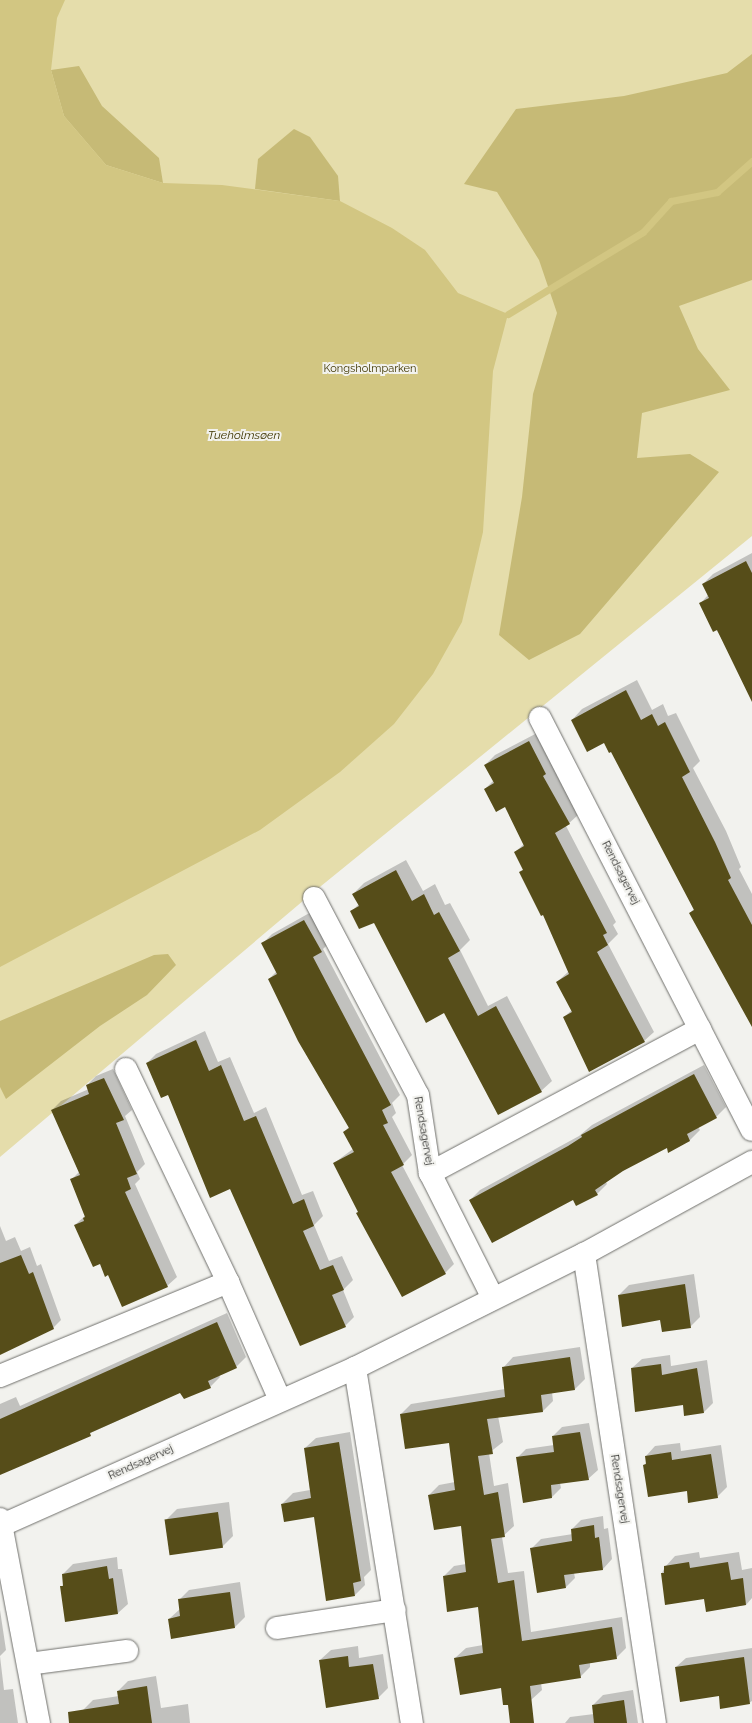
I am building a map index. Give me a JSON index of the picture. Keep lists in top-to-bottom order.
{
  "streets": {
    "street": ["Rendsagervej"]
  },
  "water": ["Tueholmsøen"],
  "parks": ["Kongsholmparken"]
}
